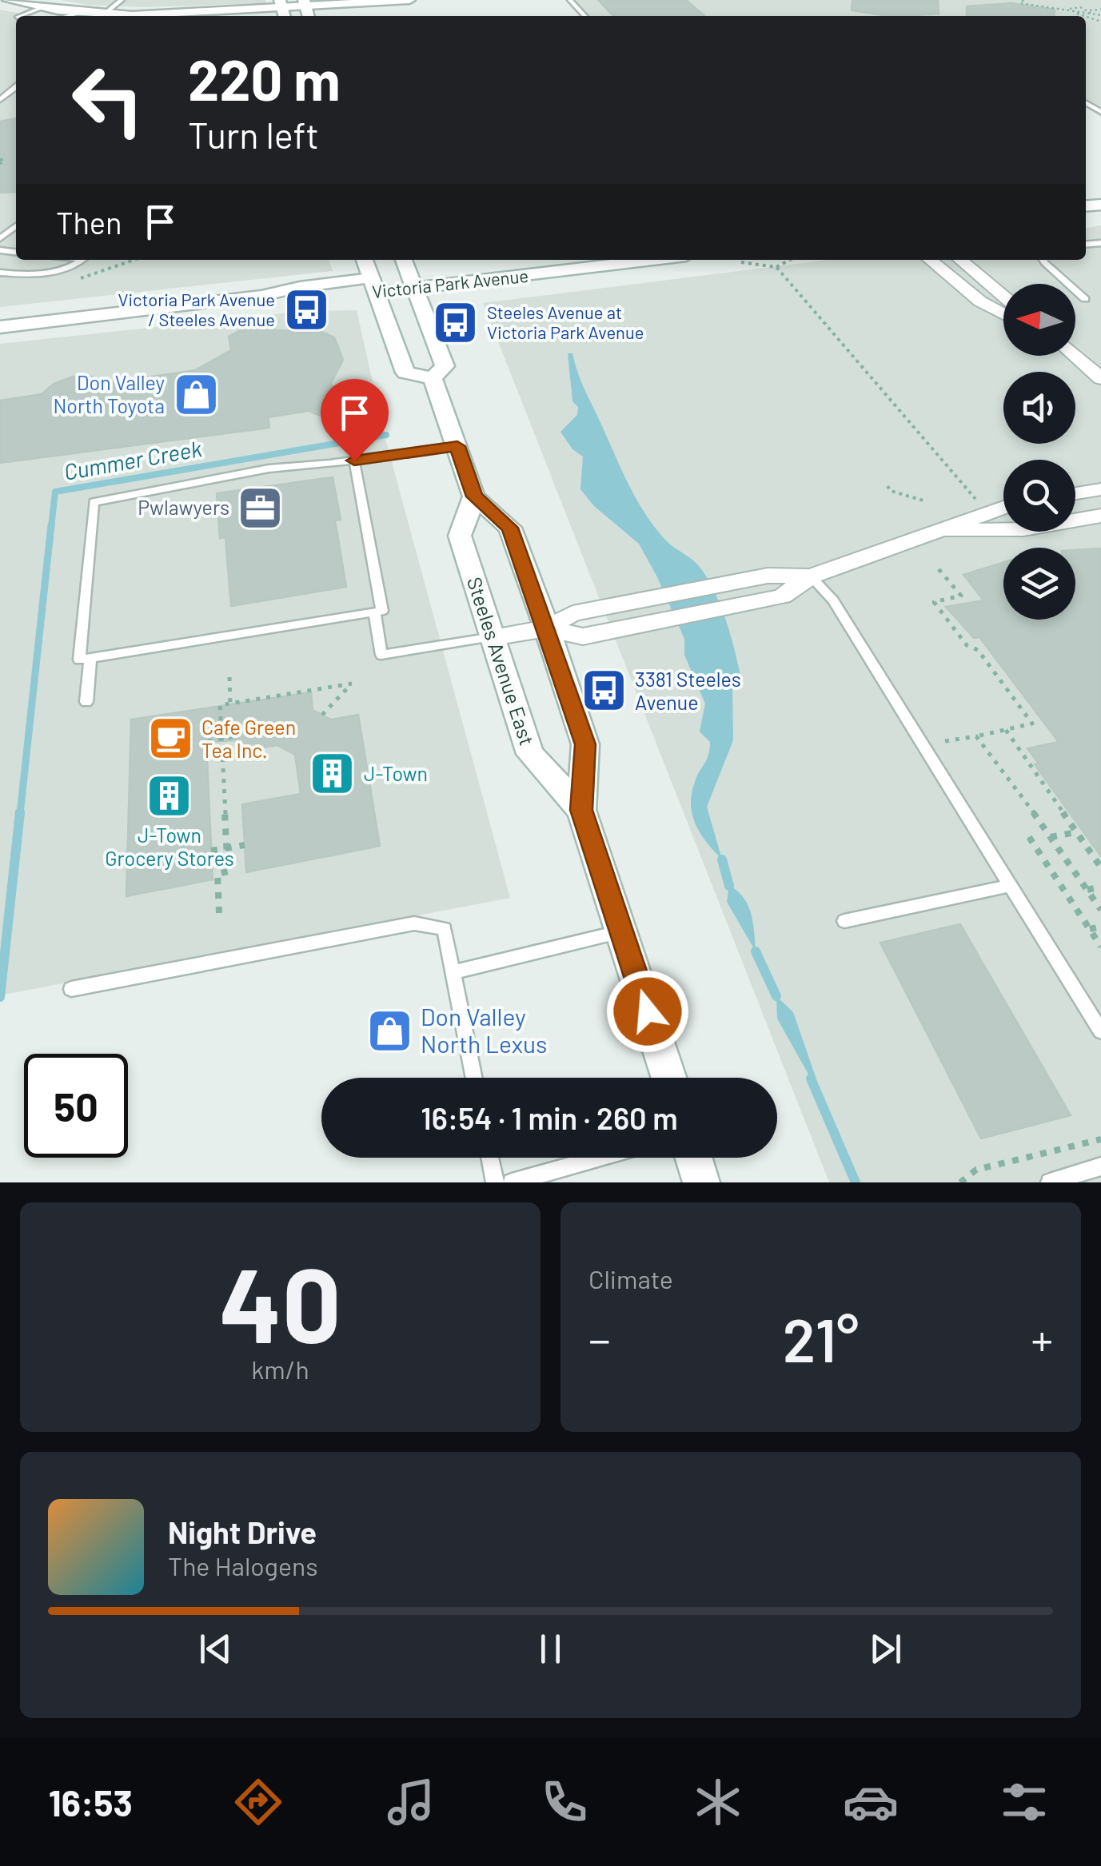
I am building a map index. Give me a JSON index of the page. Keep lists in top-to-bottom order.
{
  "streets": {
    "main road": ["Victoria Park Avenue", "Steeles Avenue East"]
  },
  "water": ["Cummer Creek"],
  "places": {
    "bus stop": ["Victoria Park Avenue / Steeles Avenue", "Steeles Avenue at Victoria Park Avenue", "3381 Steeles Avenue"],
    "shop": ["Don Valley North Toyota", "Don Valley North Lexus"],
    "office": ["Pwlawyers"],
    "cafe": ["Cafe Green Tea Inc."],
    "building": ["J-Town", "J-Town Grocery Stores"]
  },
  "north": "left",
  "page": {
    "turn": ["220 m", "Turn left"],
    "then": "Then",
    "limit": "50",
    "trip": "16:54 · 1 min · 260 m",
    "tile": [
      ["40", "km/h"],
      "Climate"
    ],
    "heat": ["−", "21°", "+"],
    "song": ["Night Drive", "The Halogens"],
    "tabs": "16:53"
  }
}
